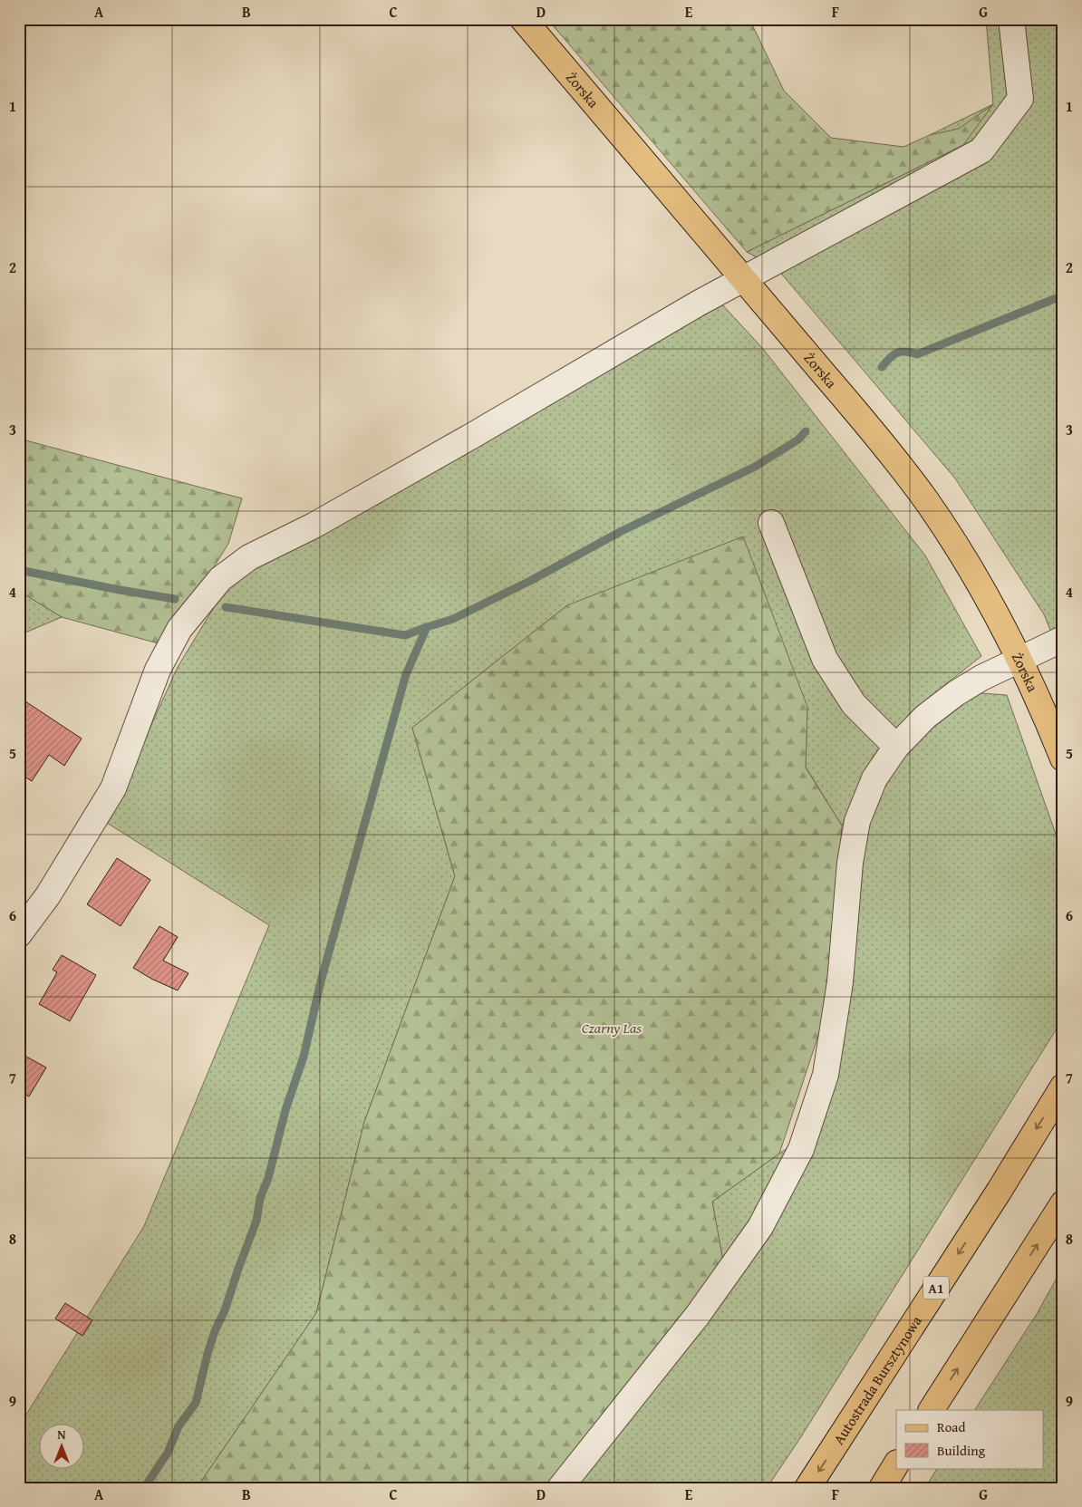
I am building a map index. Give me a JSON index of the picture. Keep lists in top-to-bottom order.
{
  "streets": {
    "main road": ["Żorska", "A1", "Autostrada Bursztynowa"]
  },
  "parks": ["Czarny Las"],
  "legend": ["Road", "Building"],
  "north": "top",
  "grid": {
    "columns": [
      "A",
      "B",
      "C",
      "D",
      "E",
      "F",
      "G"
    ],
    "rows": [
      "1",
      "2",
      "3",
      "4",
      "5",
      "6",
      "7",
      "8",
      "9"
    ]
  }
}
